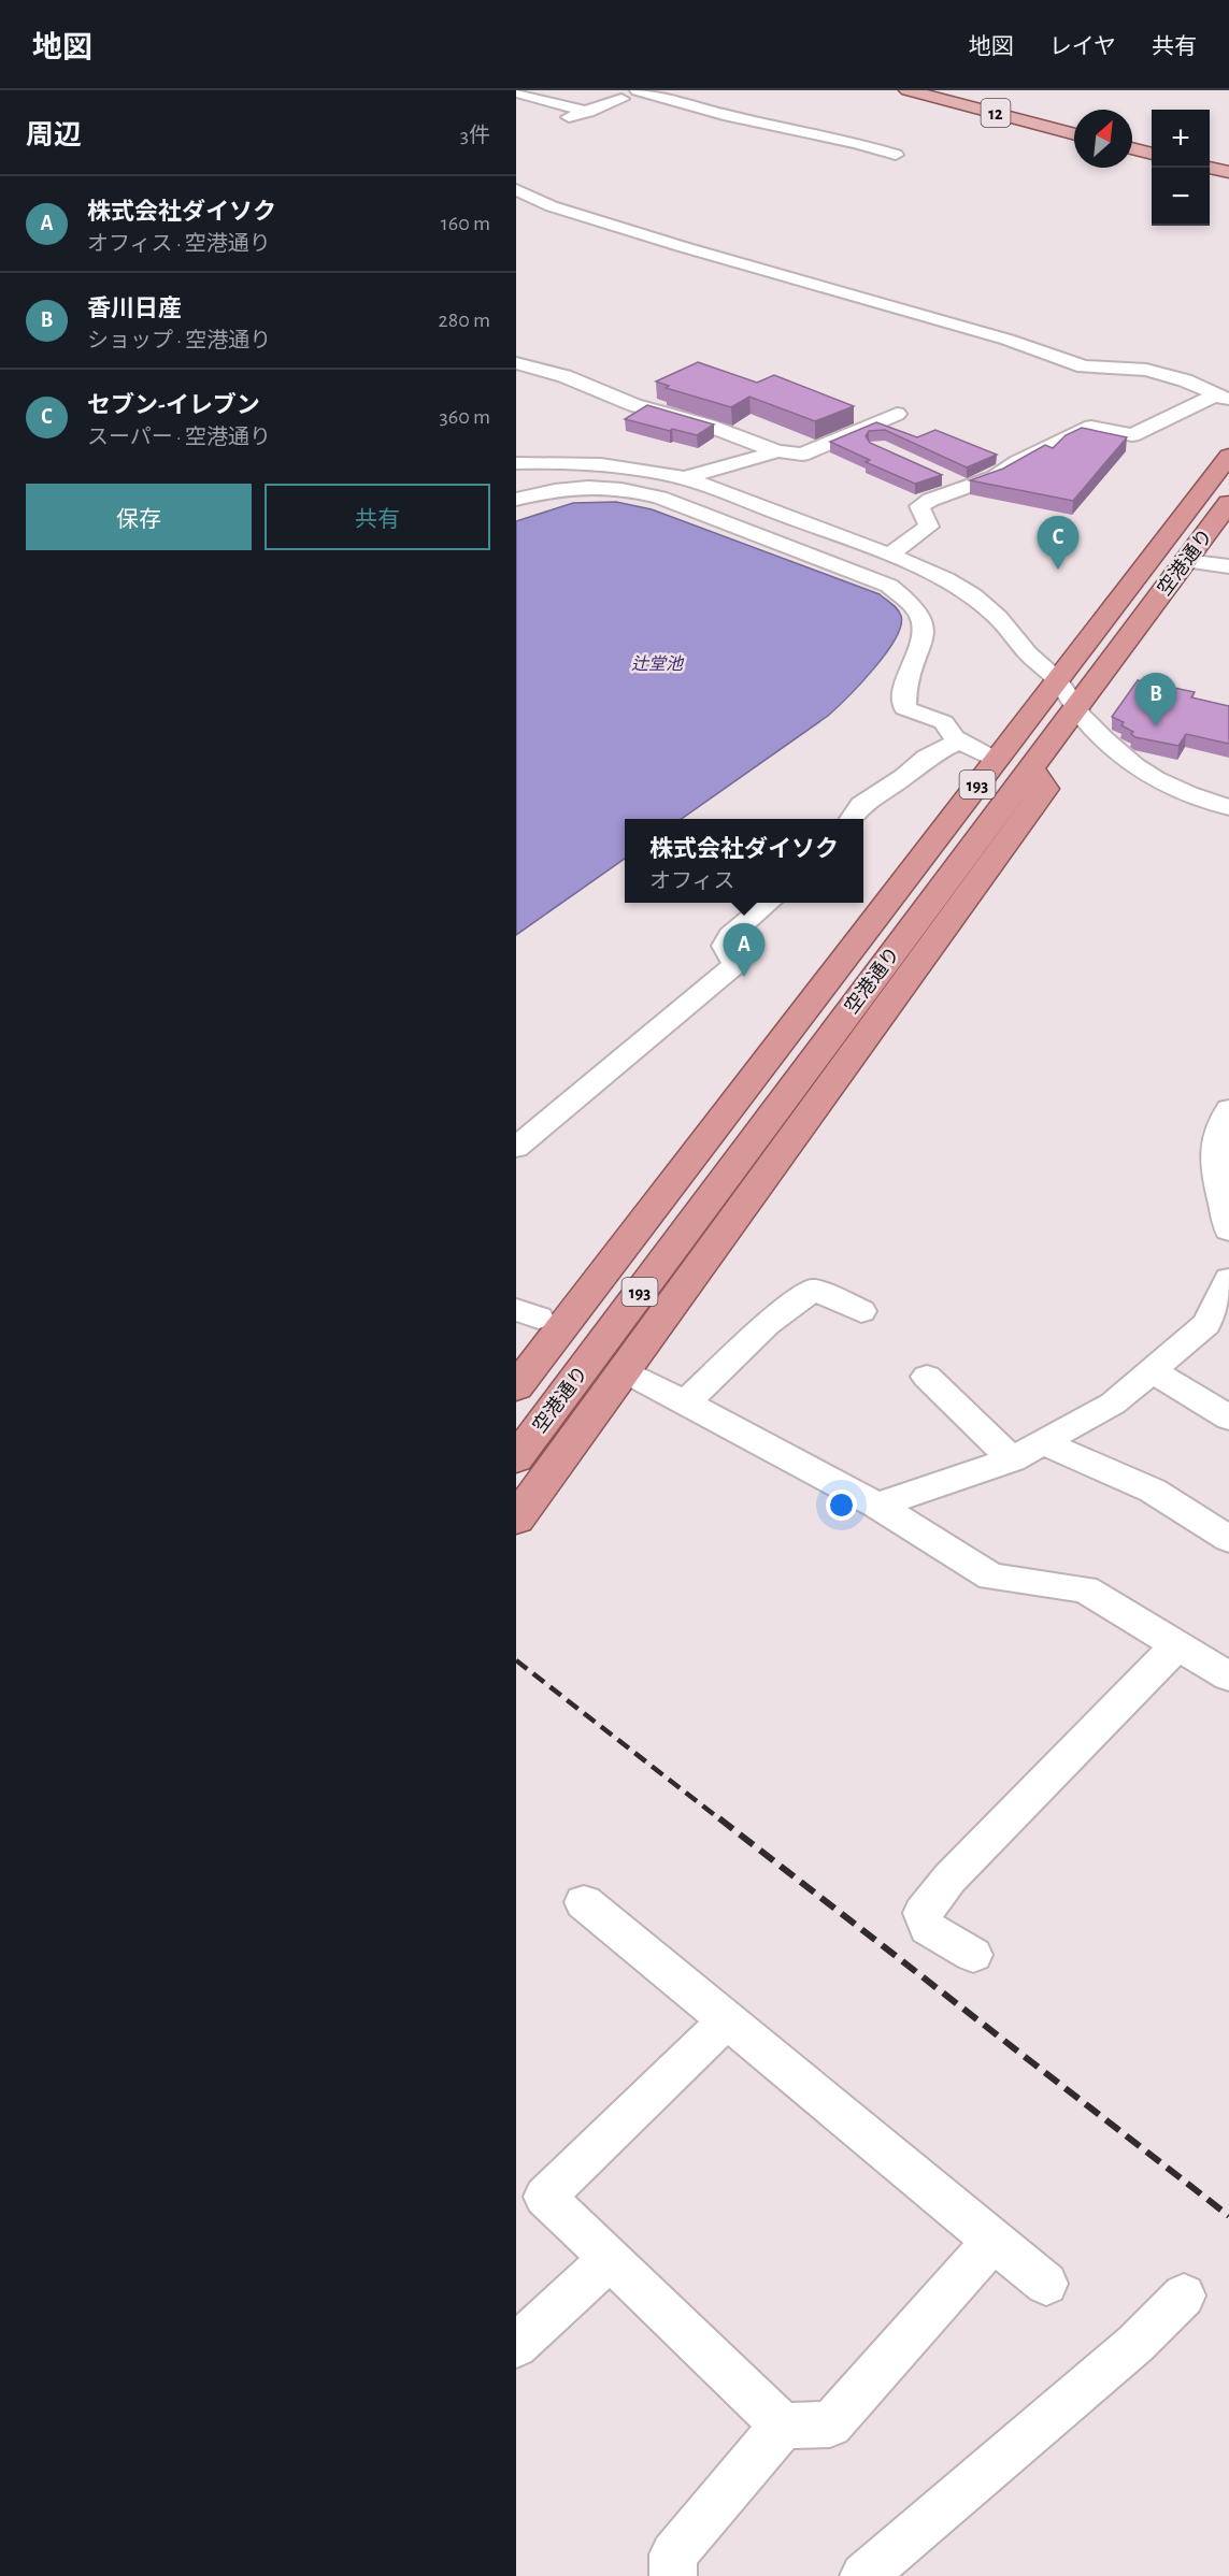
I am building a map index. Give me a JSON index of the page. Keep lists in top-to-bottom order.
{
  "streets": {
    "highway": ["空港通り", "193"],
    "main road": ["12"]
  },
  "water": ["辻堂池"],
  "north": "top right",
  "page": {
    "header": "地図",
    "nav": ["地図", "レイヤ", "共有"],
    "heading": ["周辺", "3件"],
    "map_buttons": ["+", "−"],
    "list": [
      {
        "mark": "A",
        "name": "株式会社ダイソク",
        "note": "オフィス · 空港通り",
        "value": "160 m"
      },
      {
        "mark": "B",
        "name": "香川日産",
        "note": "ショップ · 空港通り",
        "value": "280 m"
      },
      {
        "mark": "C",
        "name": "セブン-イレブン",
        "note": "スーパー · 空港通り",
        "value": "360 m"
      }
    ],
    "buttons": ["保存", "共有"],
    "pins": ["C", "B", "A"],
    "popup": ["株式会社ダイソク", "オフィス"]
  }
}
